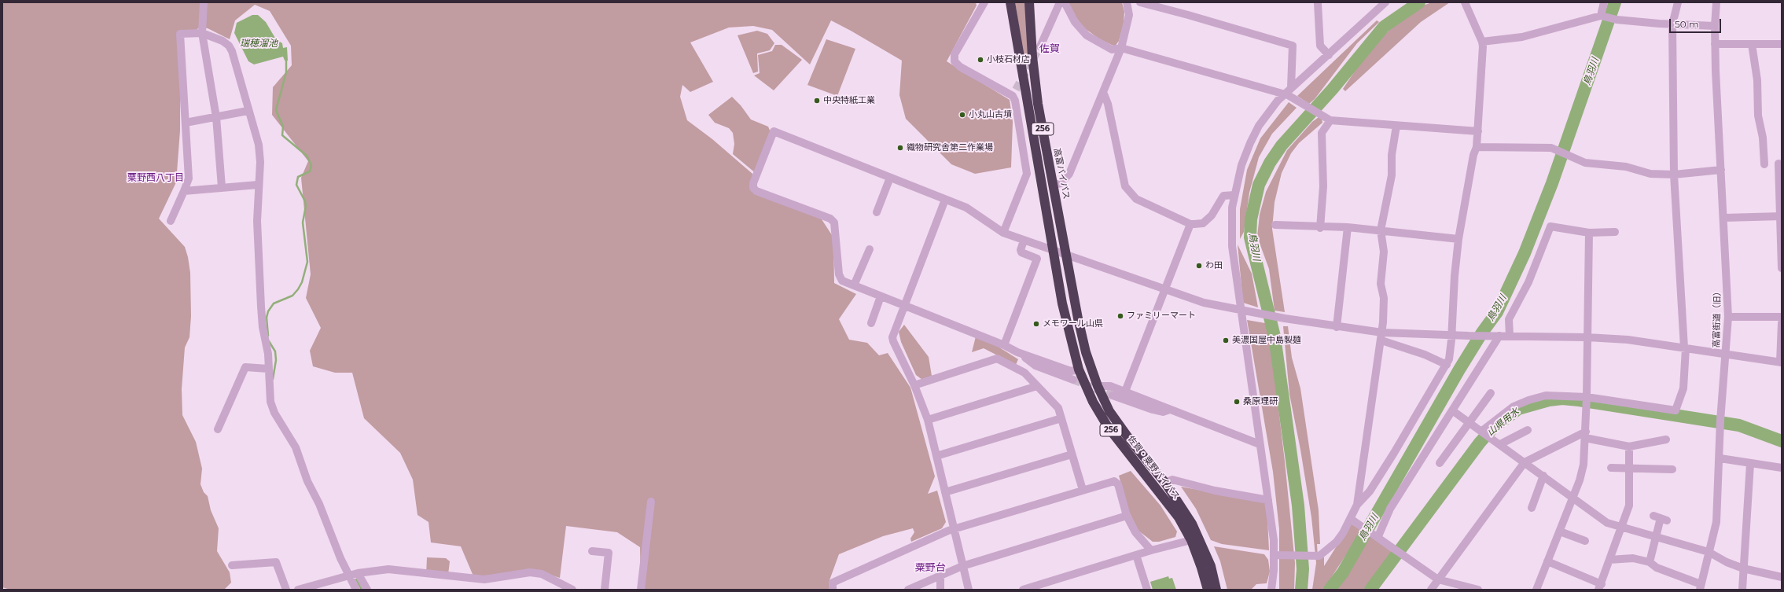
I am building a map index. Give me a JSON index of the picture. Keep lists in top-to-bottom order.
{
  "streets": {
    "highway": ["256", "高富バイパス", "佐賀・粟野バイパス"],
    "street": ["高富街道（旧）"]
  },
  "crossings": [
    ["256", "佐賀・粟野バイパス"],
    ["高富バイパス", "佐賀・粟野バイパス"]
  ],
  "districts": ["佐賀", "粟野西八丁目", "粟野台"],
  "water": ["瑞穂溜池", "鳥羽川", "山県用水"],
  "places": [
    "小枝石材店",
    "中央特紙工業",
    "小丸山古墳",
    "織物研究舎第二作業場",
    "わ田",
    "ファミリーマート",
    "メモワール山県",
    "美濃国屋中島製麺",
    "桑原理研"
  ],
  "scale_bar": "50 m"
}
